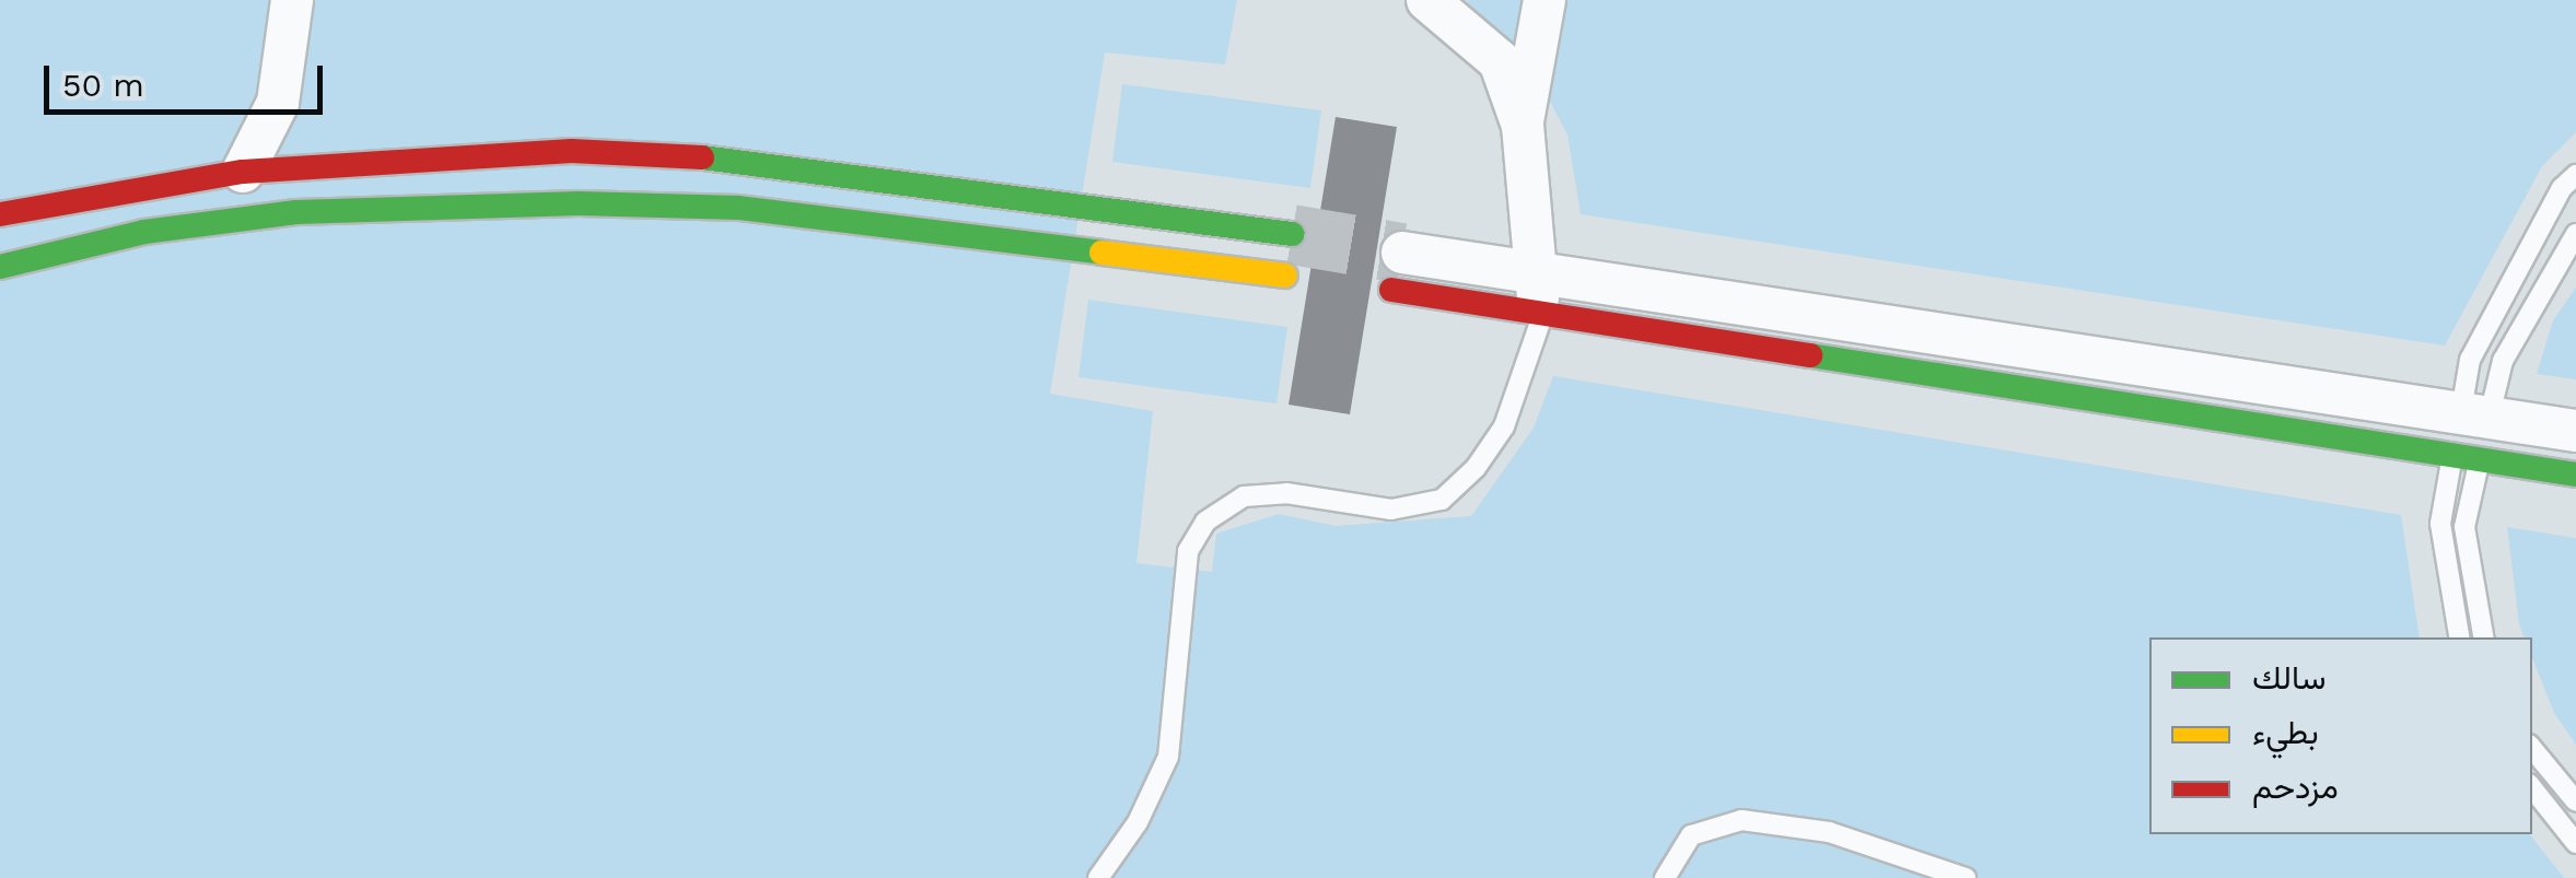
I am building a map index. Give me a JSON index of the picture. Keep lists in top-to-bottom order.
{
  "legend": ["سالك", "بطيء", "مزدحم"],
  "scale_bar": "50 m"
}
